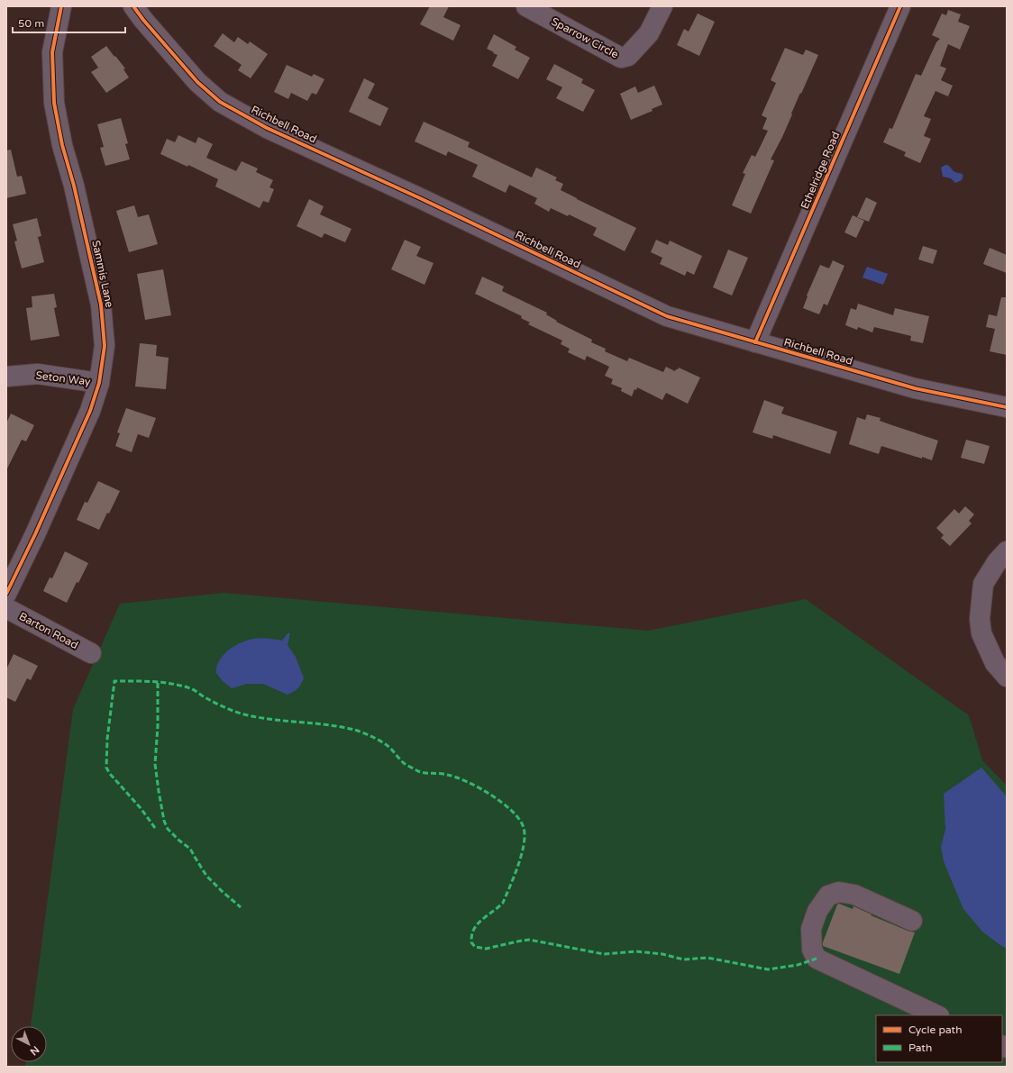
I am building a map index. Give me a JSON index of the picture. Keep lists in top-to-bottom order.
{
  "streets": {
    "street": [
      "Sparrow Circle",
      "Richbell Road",
      "Ethelridge Road",
      "Sammis Lane",
      "Seton Way",
      "Barton Road"
    ]
  },
  "crossings": [
    ["Richbell Road", "Ethelridge Road"],
    ["Sammis Lane", "Seton Way"]
  ],
  "legend": ["Cycle path", "Path"],
  "scale_bar": "50 m",
  "north": "bottom right"
}
